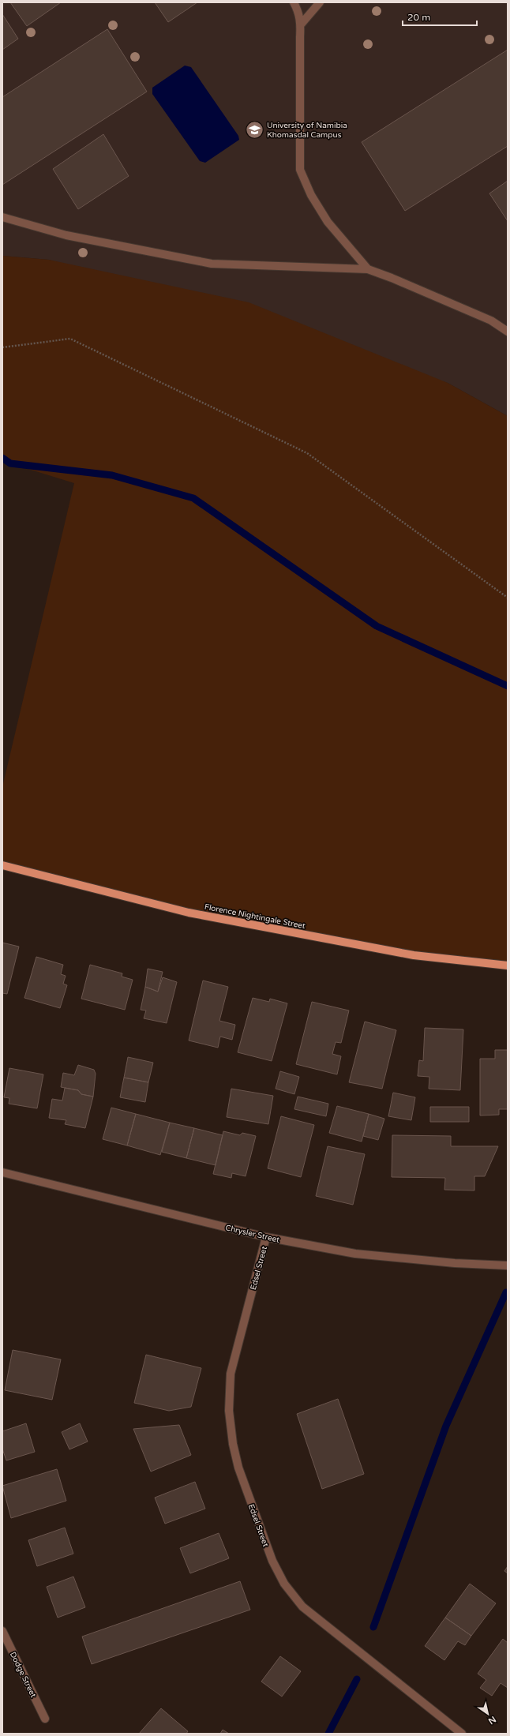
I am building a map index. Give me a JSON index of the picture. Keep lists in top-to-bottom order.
{
  "streets": {
    "main road": ["Florence Nightingale Street"],
    "street": ["Chrysler Street", "Edsel Street", "Dodge Street"]
  },
  "crossings": [
    ["Chrysler Street", "Edsel Street"]
  ],
  "places": {
    "school or university": ["University of Namibia Khomasdal Campus"]
  },
  "scale_bar": "20 m",
  "north": "bottom right"
}
